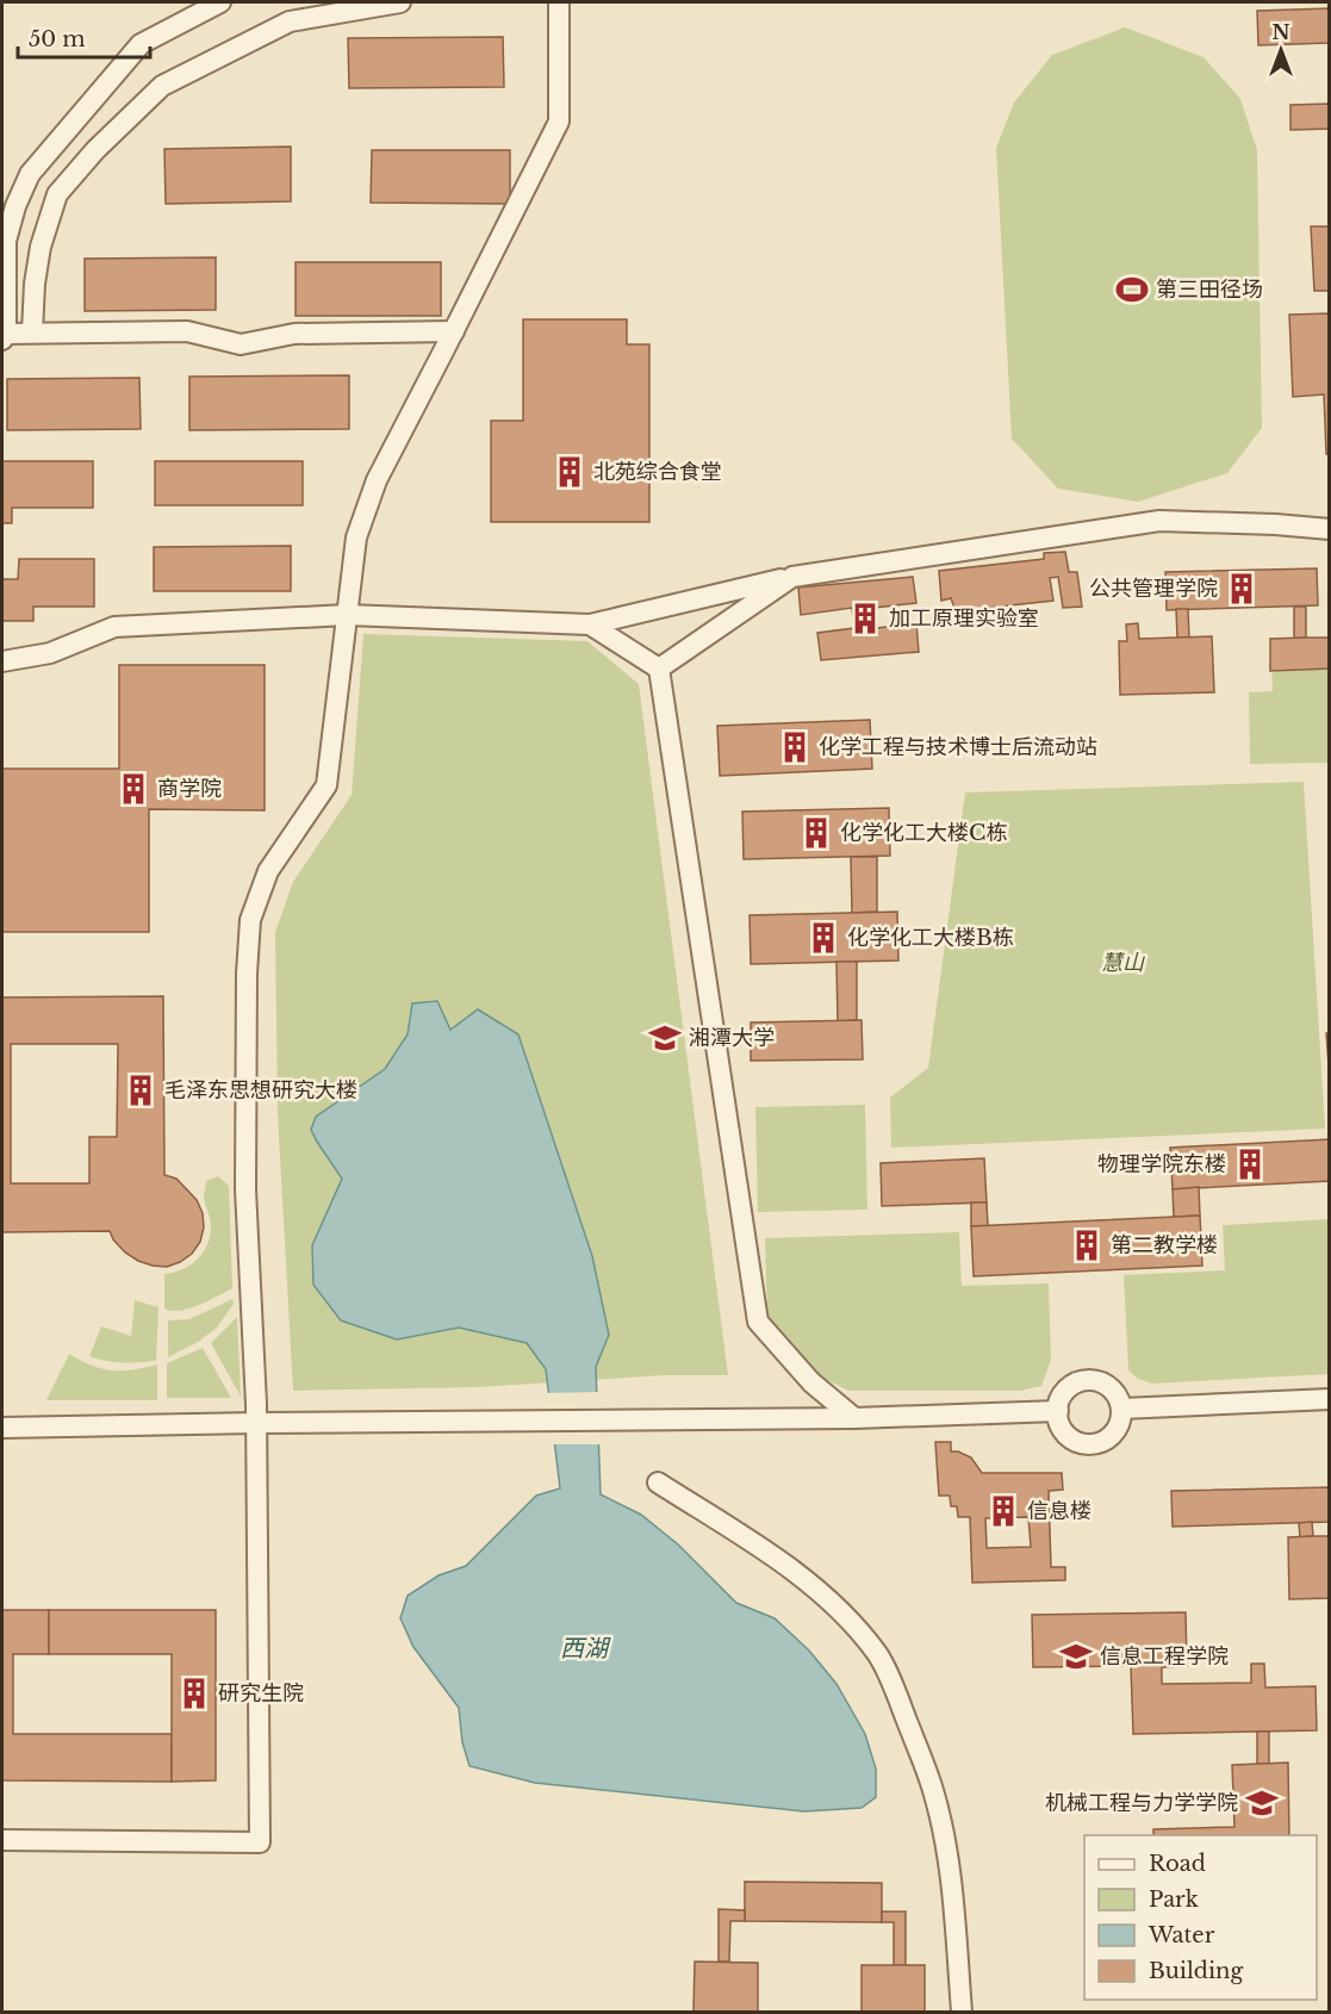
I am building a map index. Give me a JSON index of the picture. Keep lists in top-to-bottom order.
{
  "water": ["西湖"],
  "parks": ["慧山"],
  "places": {
    "sports": ["第三田径场"],
    "building": [
      "北苑综合食堂",
      "公共管理学院",
      "加工原理实验室",
      "化学工程与技术博士后流动站",
      "商学院",
      "化学化工大楼C栋",
      "化学化工大楼B栋",
      "毛泽东思想研究大楼",
      "物理学院东楼",
      "第二教学楼",
      "信息楼",
      "研究生院"
    ],
    "school or university": ["湘潭大学", "信息工程学院", "机械工程与力学学院"]
  },
  "legend": [
    "Road",
    "Park",
    "Water",
    "Building"
  ],
  "scale_bar": "50 m",
  "north": "top"
}
